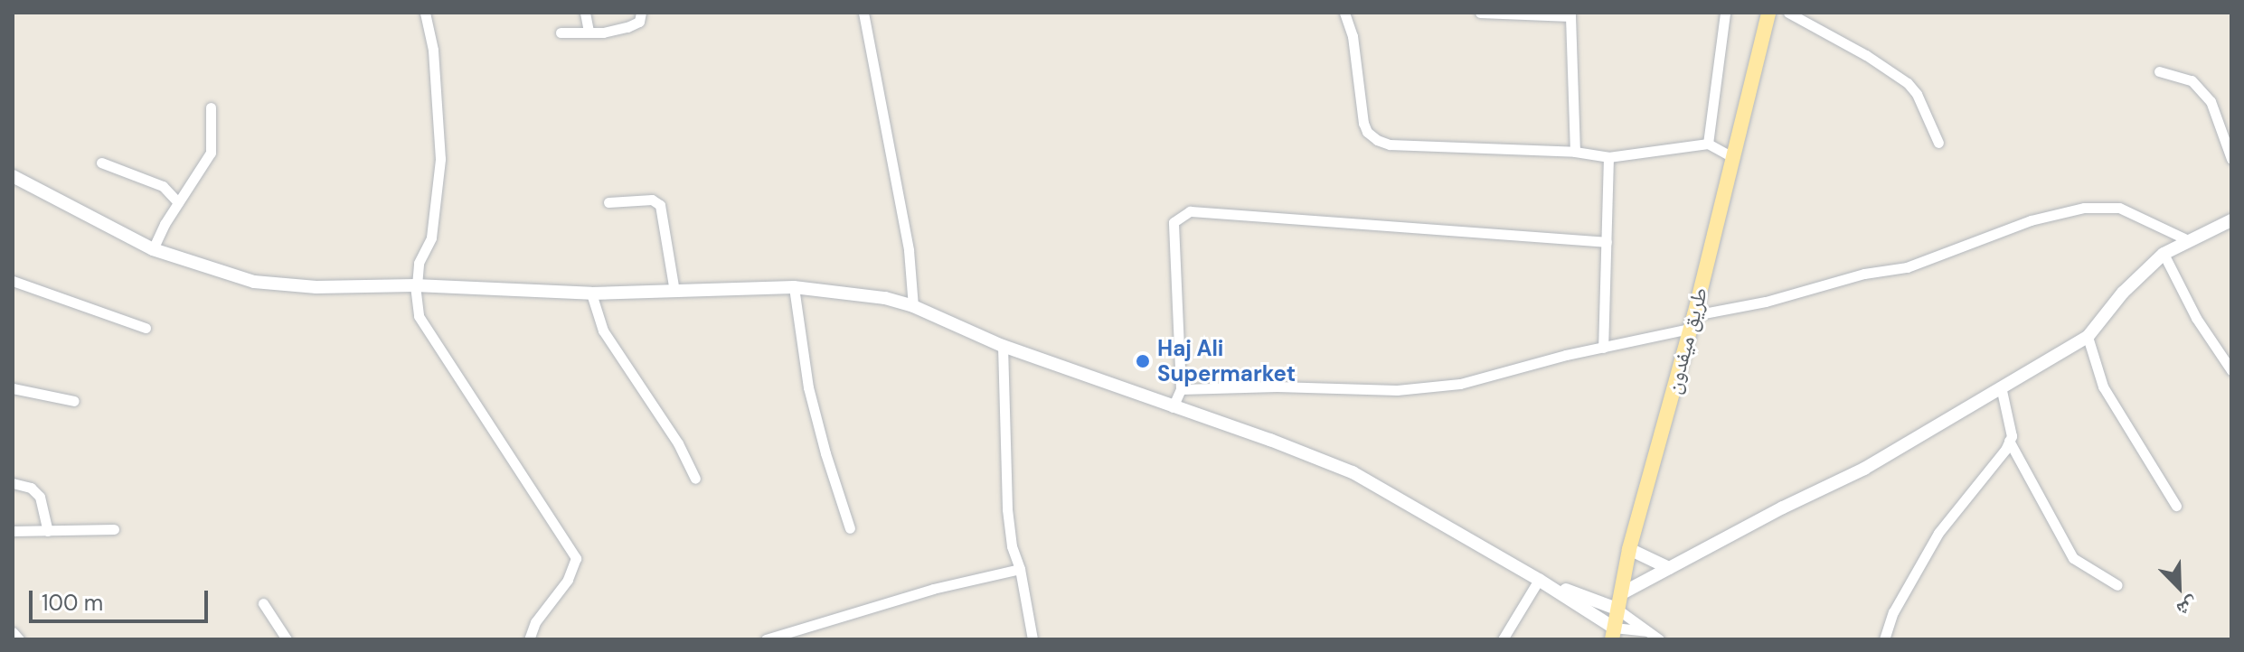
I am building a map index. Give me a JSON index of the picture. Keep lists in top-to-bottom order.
{
  "streets": {
    "main road": ["طريق ميفدون"]
  },
  "places": ["Haj Ali Supermarket"],
  "scale_bar": "100 m",
  "north": "bottom right"
}
